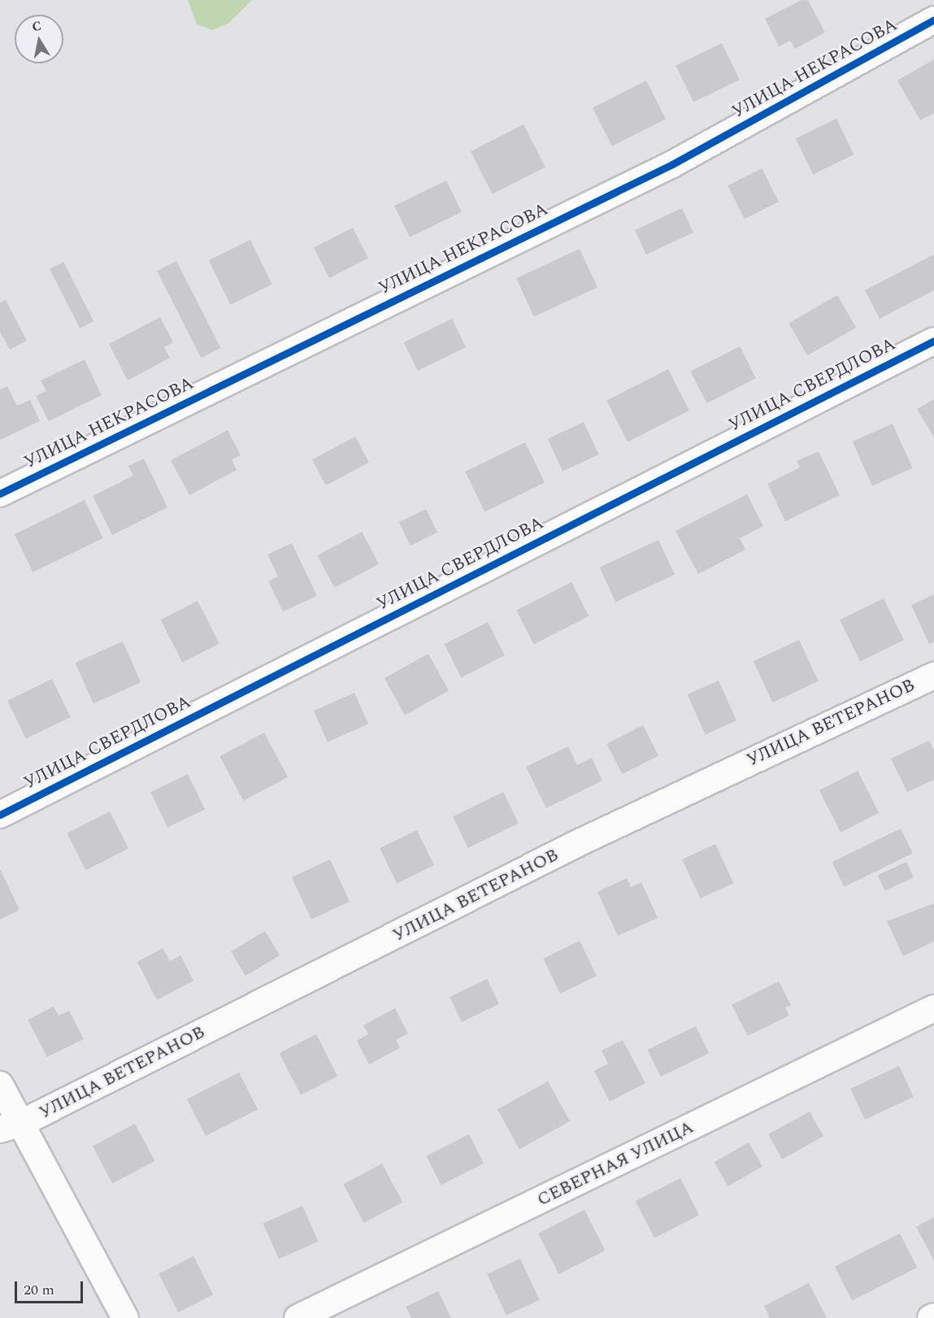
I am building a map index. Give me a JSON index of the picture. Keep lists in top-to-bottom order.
{
  "streets": {
    "street": [
      "УЛИЦА НЕКРАСОВА",
      "УЛИЦА СВЕРДЛОВА",
      "УЛИЦА ВЕТЕРАНОВ",
      "СЕВЕРНАЯ УЛИЦА"
    ]
  },
  "scale_bar": "20 m",
  "north": "top"
}
